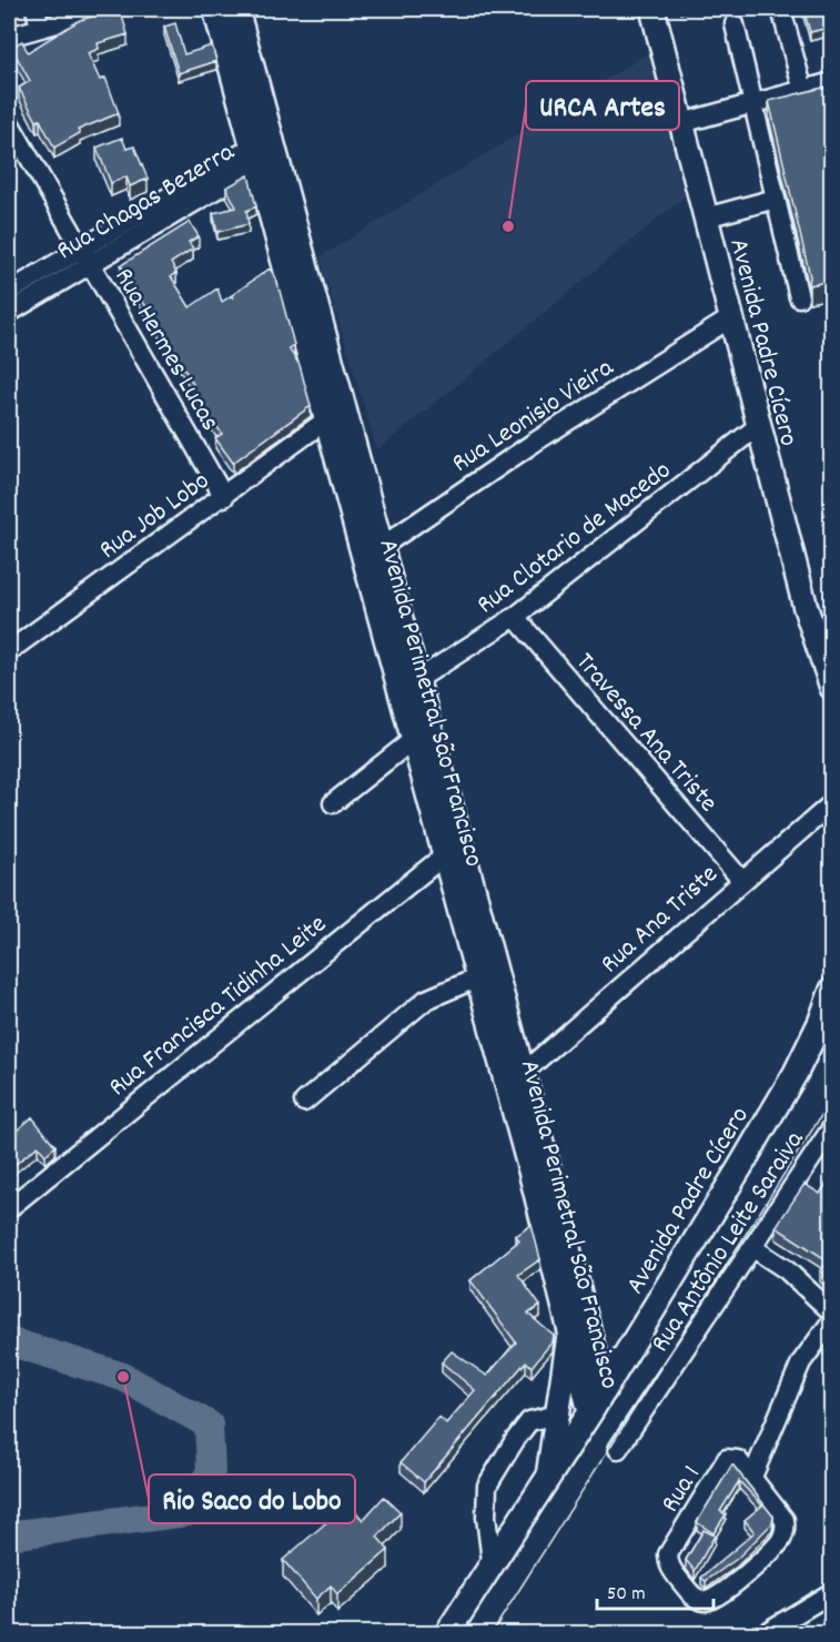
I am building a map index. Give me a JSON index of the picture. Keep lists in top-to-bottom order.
{
  "streets": {
    "main road": ["Avenida Padre Cícero", "Avenida Perimetral São Francisco"],
    "street": [
      "Rua Chagas Bezerra",
      "Rua Hermes Lucas",
      "Rua Leonisio Vieira",
      "Rua Job Lobo",
      "Rua Clotario de Macedo",
      "Travessa Ana Triste",
      "Rua Ana Triste",
      "Rua Francisca Tidinha Leite",
      "Rua Antônio Leite Saraiva",
      "Rua 1"
    ]
  },
  "crossings": [
    ["Rua Chagas Bezerra", "Rua Hermes Lucas"],
    ["Rua Chagas Bezerra", "Avenida Perimetral São Francisco"],
    ["Avenida Padre Cícero", "Rua Leonisio Vieira"],
    ["Avenida Padre Cícero", "Rua Clotario de Macedo"],
    ["Avenida Padre Cícero", "Avenida Perimetral São Francisco"],
    ["Rua Hermes Lucas", "Rua Job Lobo"],
    ["Rua Leonisio Vieira", "Avenida Perimetral São Francisco"],
    ["Rua Job Lobo", "Avenida Perimetral São Francisco"],
    ["Rua Clotario de Macedo", "Avenida Perimetral São Francisco"],
    ["Rua Clotario de Macedo", "Travessa Ana Triste"],
    ["Avenida Perimetral São Francisco", "Rua Ana Triste"],
    ["Avenida Perimetral São Francisco", "Rua Francisca Tidinha Leite"],
    ["Travessa Ana Triste", "Rua Ana Triste"]
  ],
  "places": ["URCA Artes", "Rio Saco do Lobo"],
  "scale_bar": "50 m"
}
